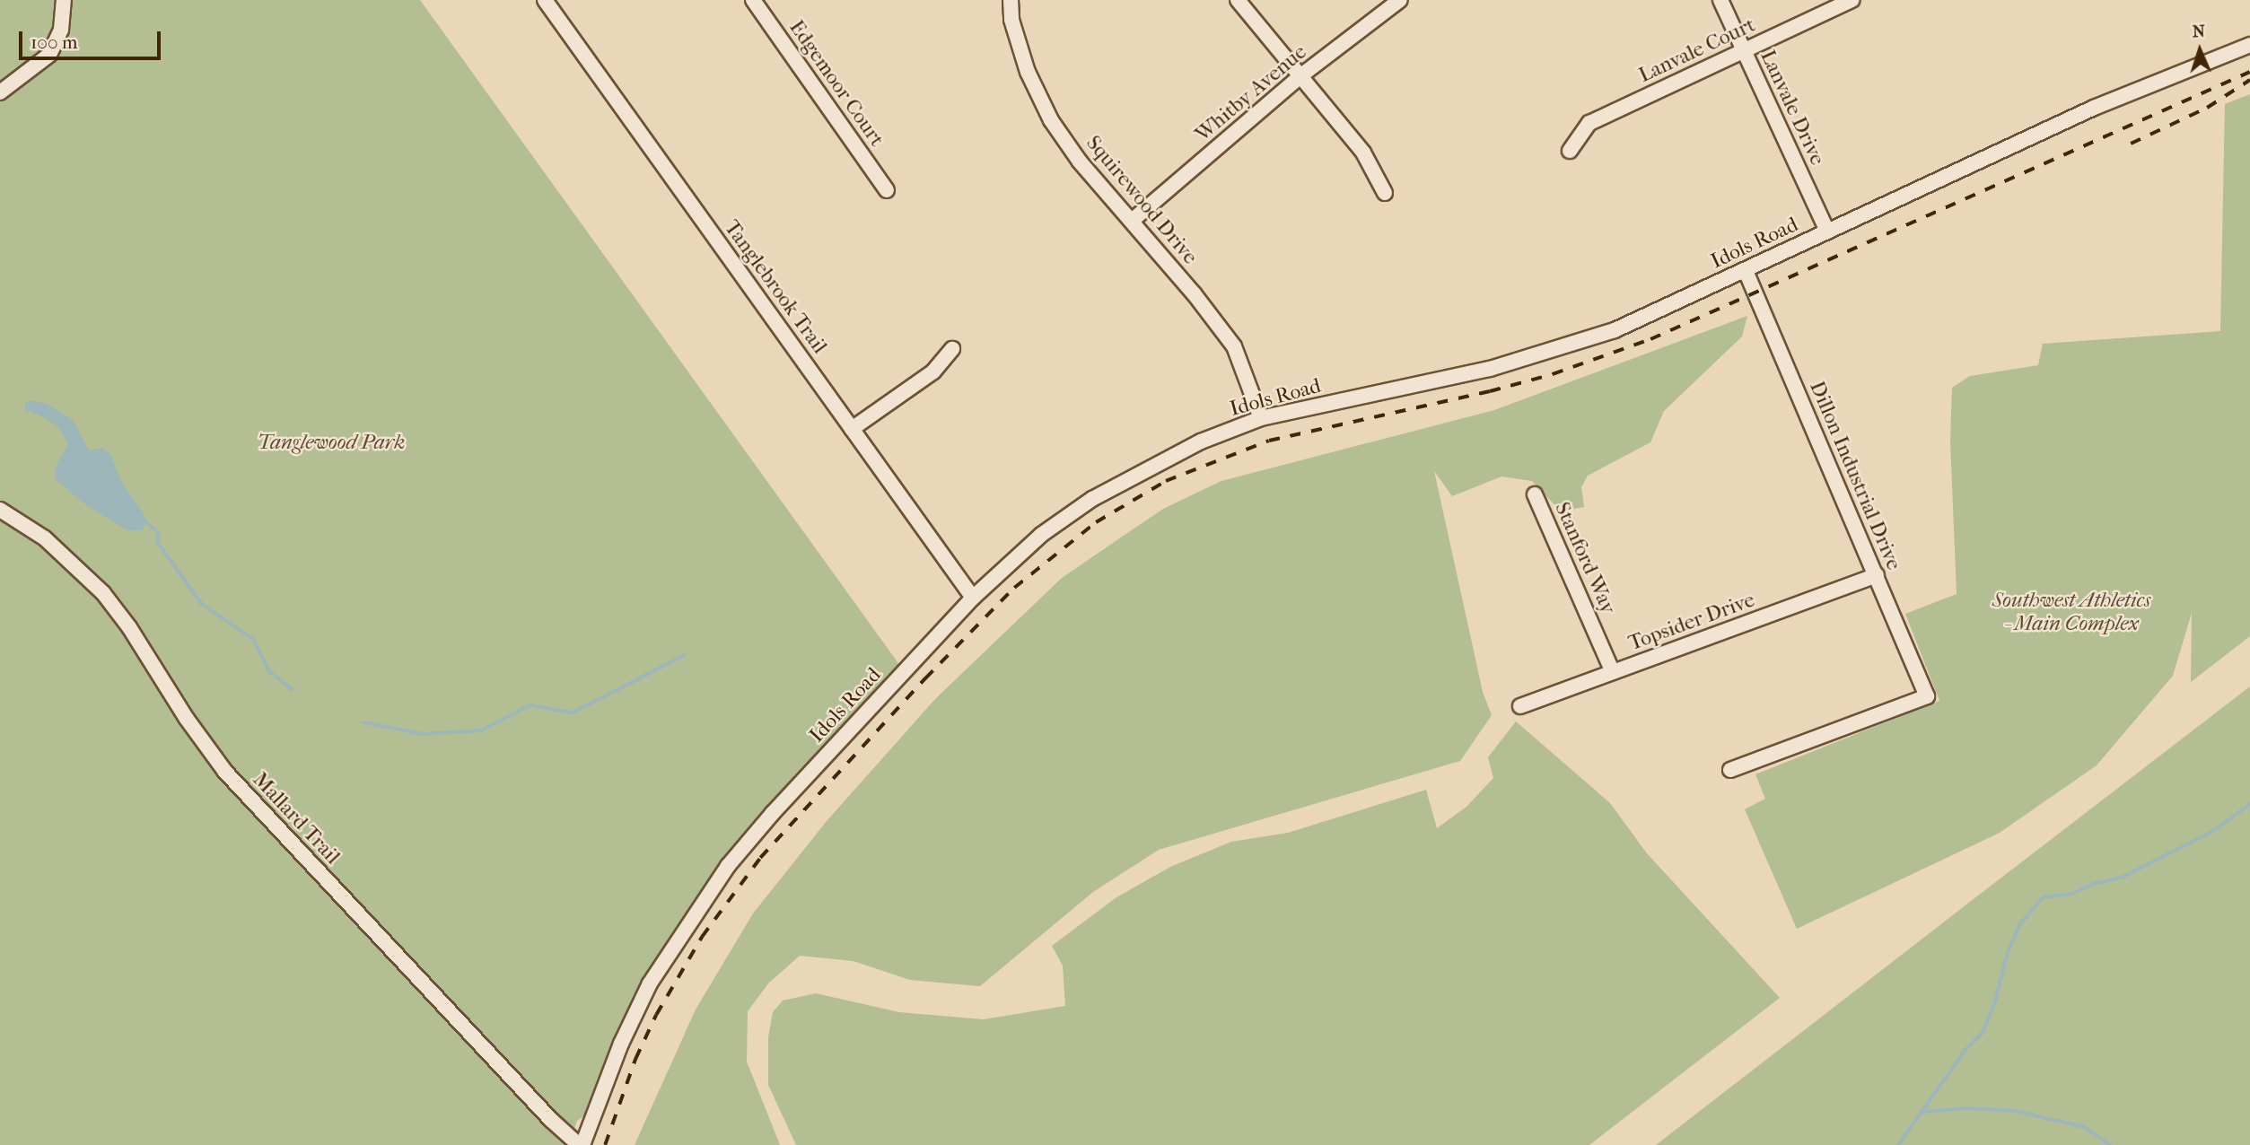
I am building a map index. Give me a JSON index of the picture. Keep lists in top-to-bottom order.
{
  "streets": {
    "street": [
      "Lanvale Court",
      "Edgemoor Court",
      "Whitby Avenue",
      "Lanvale Drive",
      "Squirewood Drive",
      "Idols Road",
      "Tanglebrook Trail",
      "Dillon Industrial Drive",
      "Stanford Way",
      "Topsider Drive",
      "Mallard Trail"
    ]
  },
  "crossings": [
    ["Lanvale Court", "Lanvale Drive"],
    ["Whitby Avenue", "Squirewood Drive"],
    ["Lanvale Drive", "Idols Road"],
    ["Squirewood Drive", "Idols Road"],
    ["Idols Road", "Tanglebrook Trail"],
    ["Idols Road", "Dillon Industrial Drive"],
    ["Idols Road", "Mallard Trail"],
    ["Dillon Industrial Drive", "Topsider Drive"],
    ["Stanford Way", "Topsider Drive"]
  ],
  "parks": ["Tanglewood Park", "Southwest Athletics - Main Complex"],
  "scale_bar": "100 m",
  "north": "top"
}
